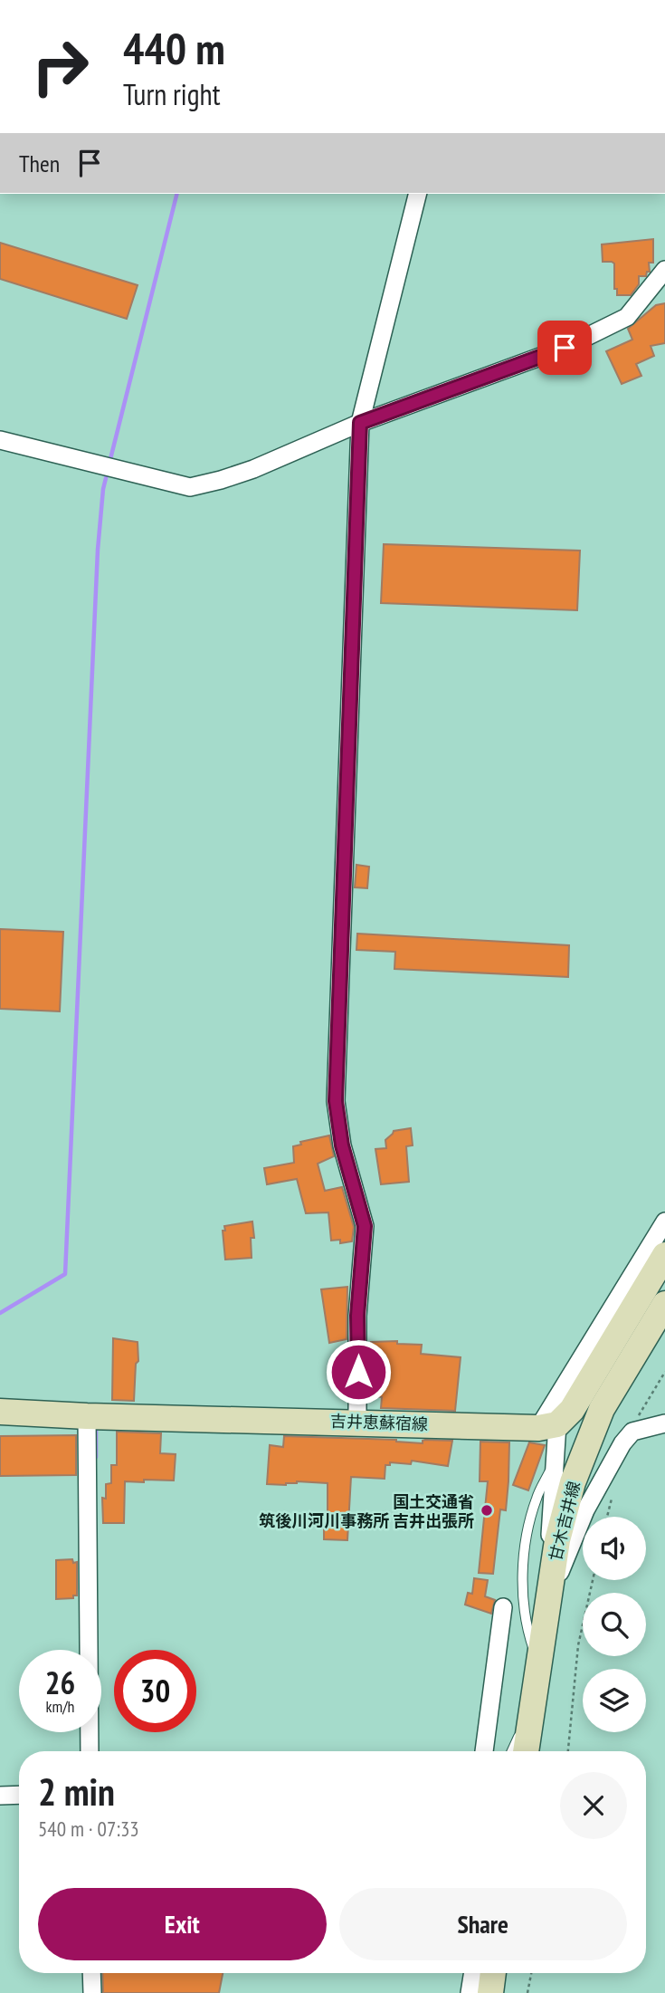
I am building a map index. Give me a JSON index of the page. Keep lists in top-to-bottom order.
{
  "streets": {
    "main road": ["吉井恵蘇宿線", "甘木吉井線"]
  },
  "places": ["国土交通省 筑後川河川事務所 吉井出張所"],
  "page": {
    "turn": ["440 m", "Turn right"],
    "then": "Then",
    "speed": "26 km/h",
    "limit": "30",
    "heading": ["2 min", "540 m · 07:33"],
    "buttons": ["Exit", "Share"]
  }
}
